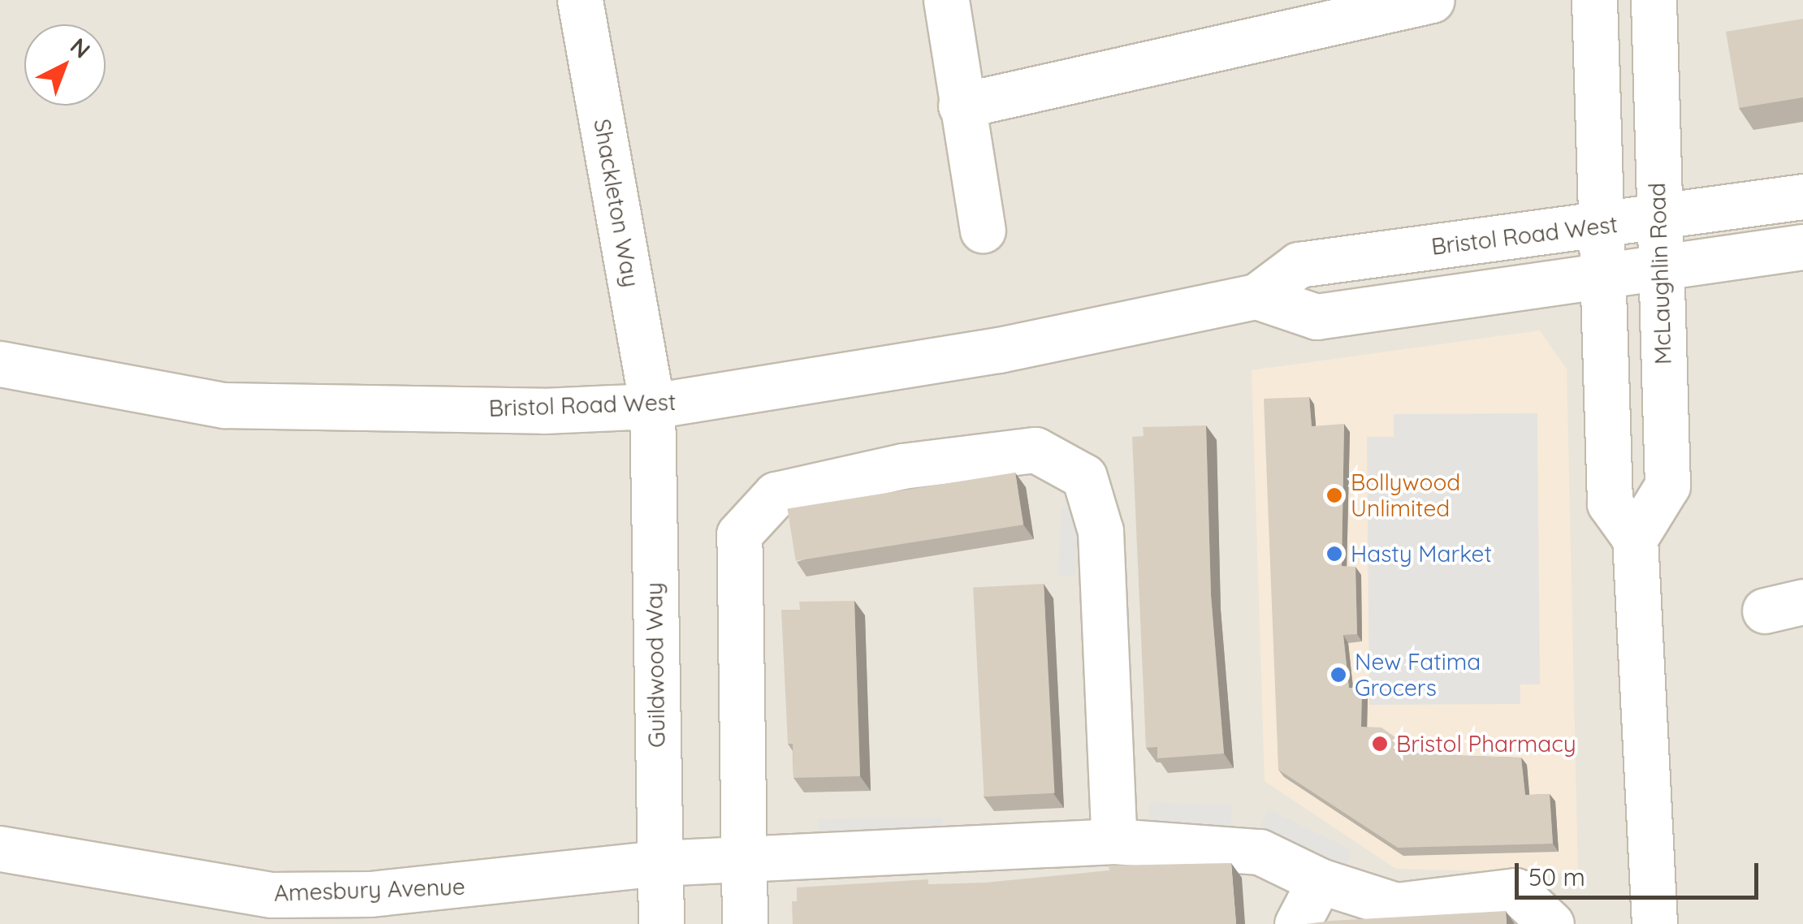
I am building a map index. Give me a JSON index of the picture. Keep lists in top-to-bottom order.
{
  "streets": {
    "street": [
      "Shackleton Way",
      "Bristol Road West",
      "McLaughlin Road",
      "Guildwood Way",
      "Amesbury Avenue"
    ]
  },
  "crossings": [
    ["Shackleton Way", "Bristol Road West"],
    ["Shackleton Way", "Guildwood Way"],
    ["Bristol Road West", "McLaughlin Road"],
    ["Bristol Road West", "Guildwood Way"],
    ["Guildwood Way", "Amesbury Avenue"]
  ],
  "places": [
    "Bollywood Unlimited",
    "Hasty Market",
    "New Fatima Grocers",
    "Bristol Pharmacy"
  ],
  "scale_bar": "50 m",
  "north": "top right"
}
